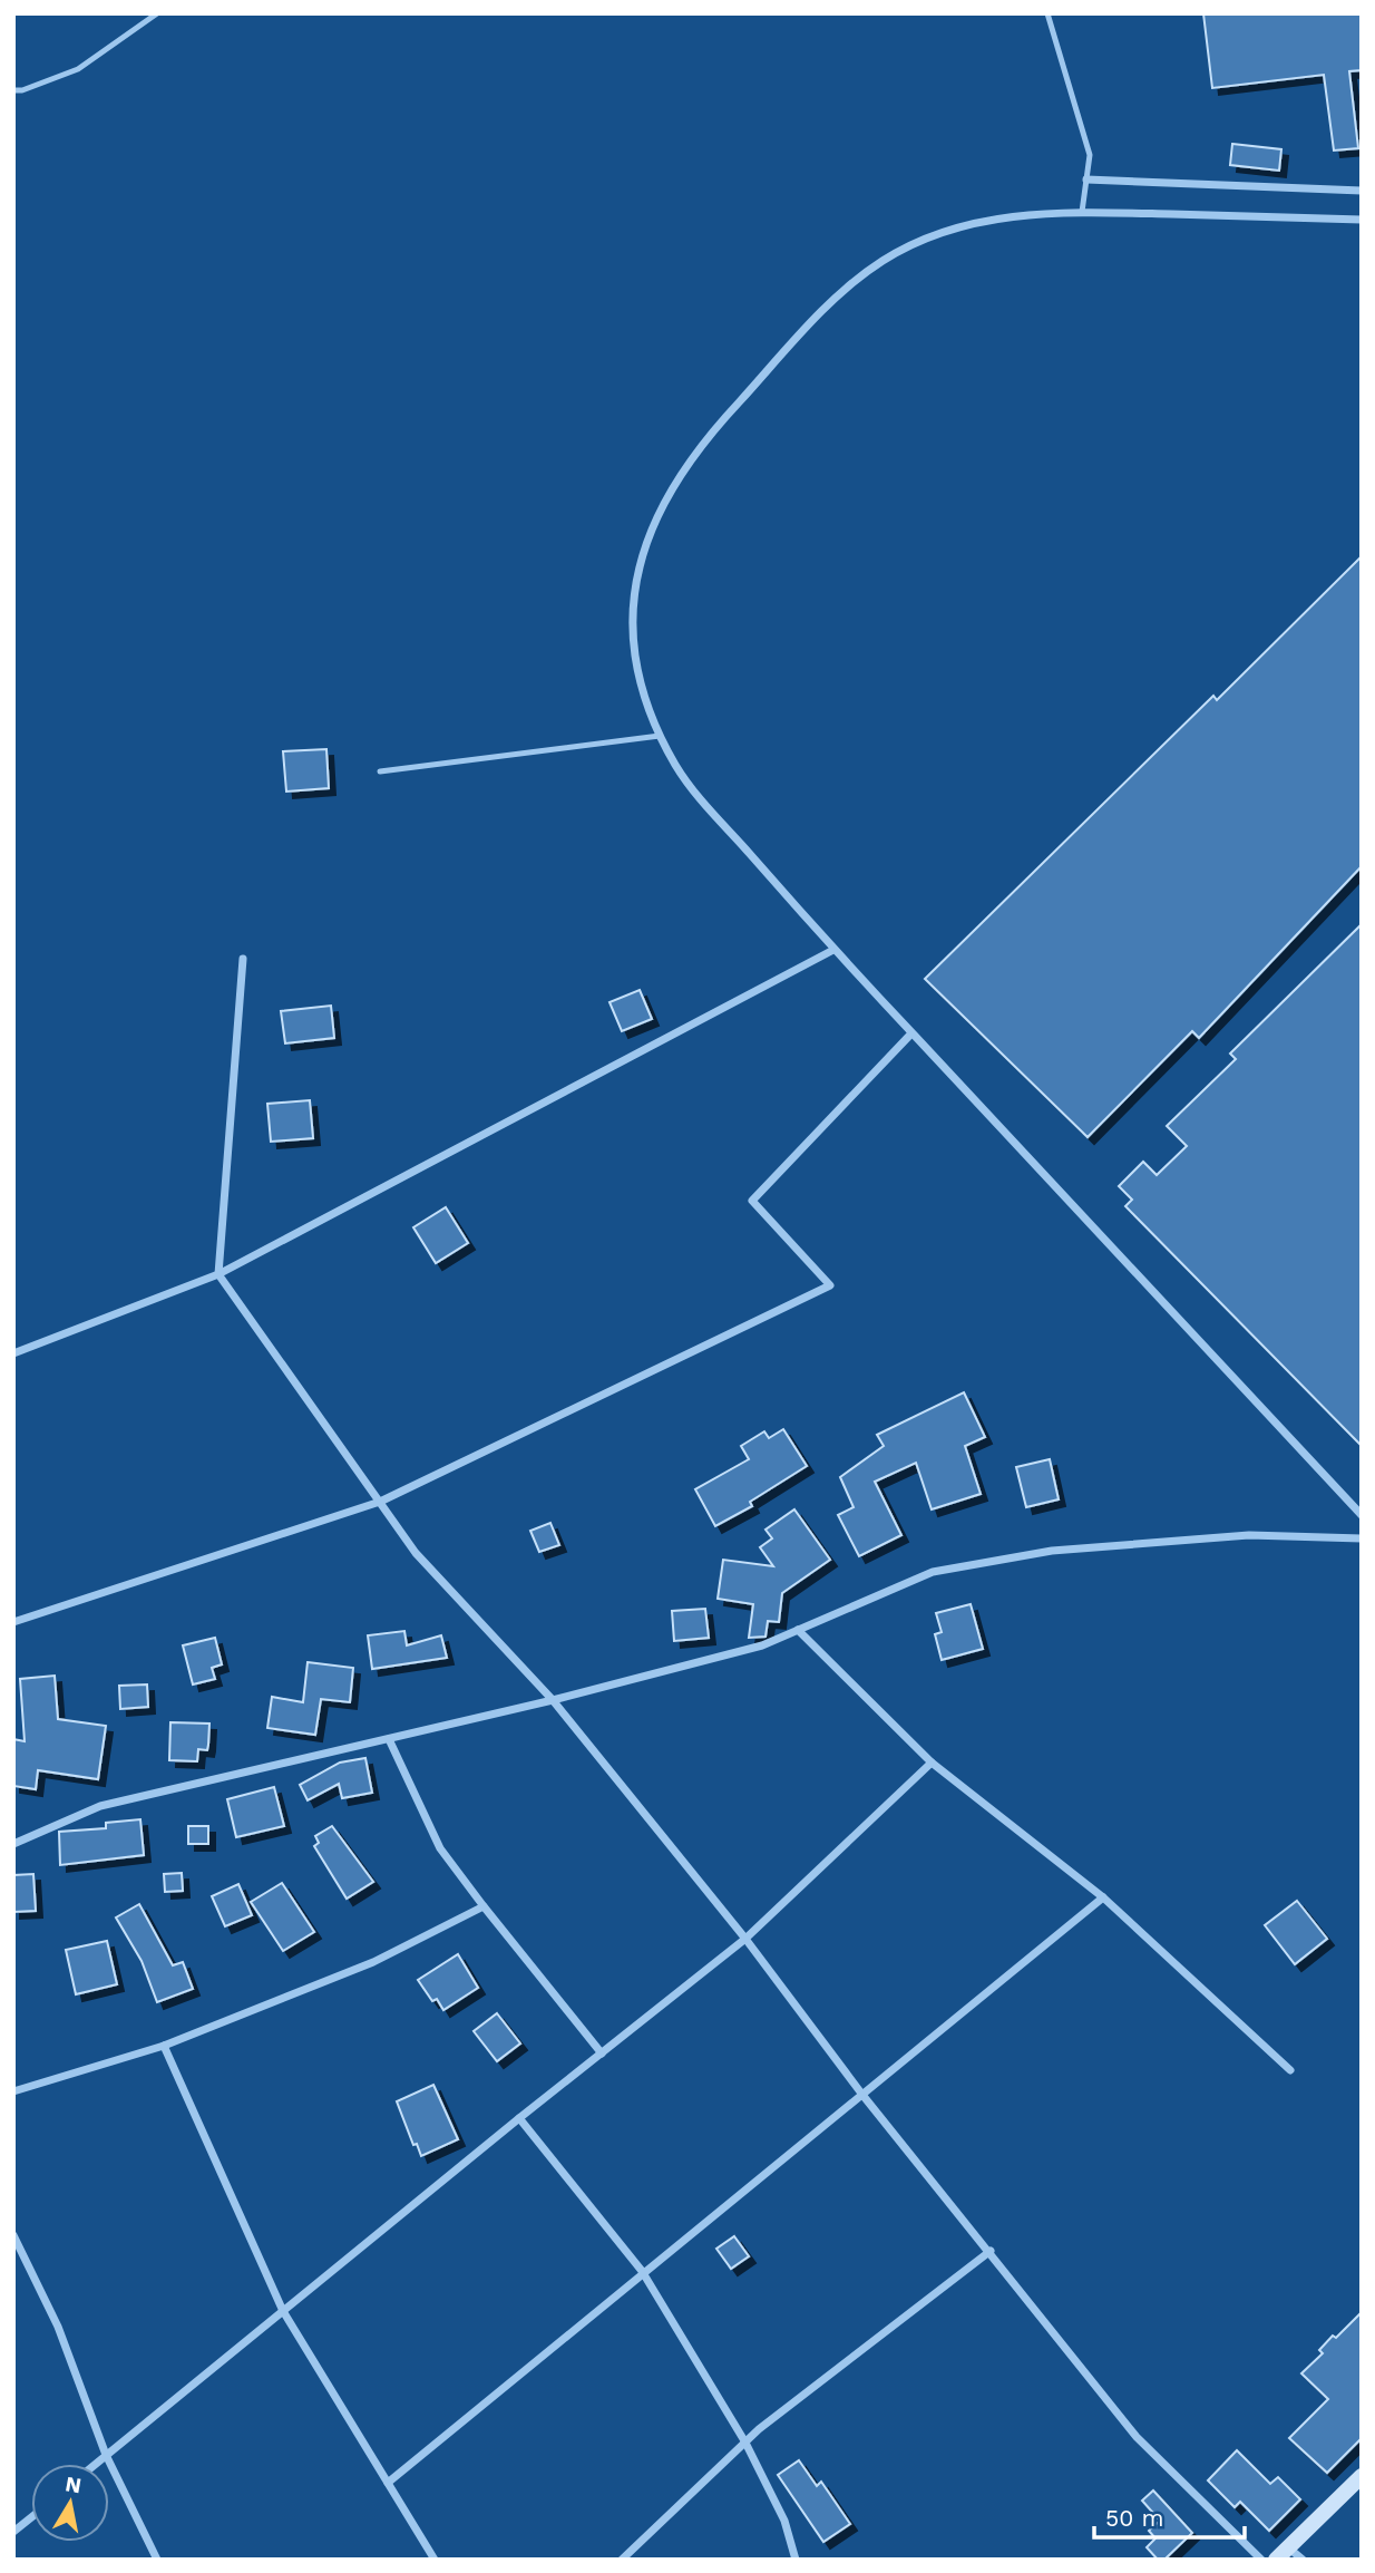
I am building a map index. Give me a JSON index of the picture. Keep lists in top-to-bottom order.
{
  "scale_bar": "50 m",
  "north": "top"
}
